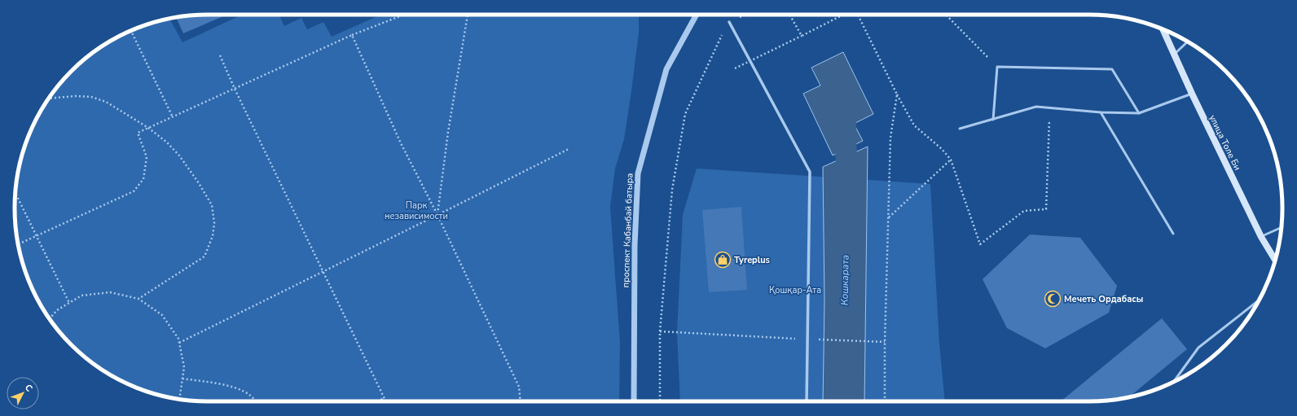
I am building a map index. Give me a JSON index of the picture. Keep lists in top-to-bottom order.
{
  "streets": {
    "main road": ["улица Толе Би"],
    "street": ["проспект Кабанбай батыра"]
  },
  "water": ["Кошкарата"],
  "parks": ["Парк независимости", "Қошқар-Ата"],
  "places": {
    "shop": ["Tyreplus"],
    "mosque": ["Мечеть Ордабасы"]
  },
  "north": "top right"
}
